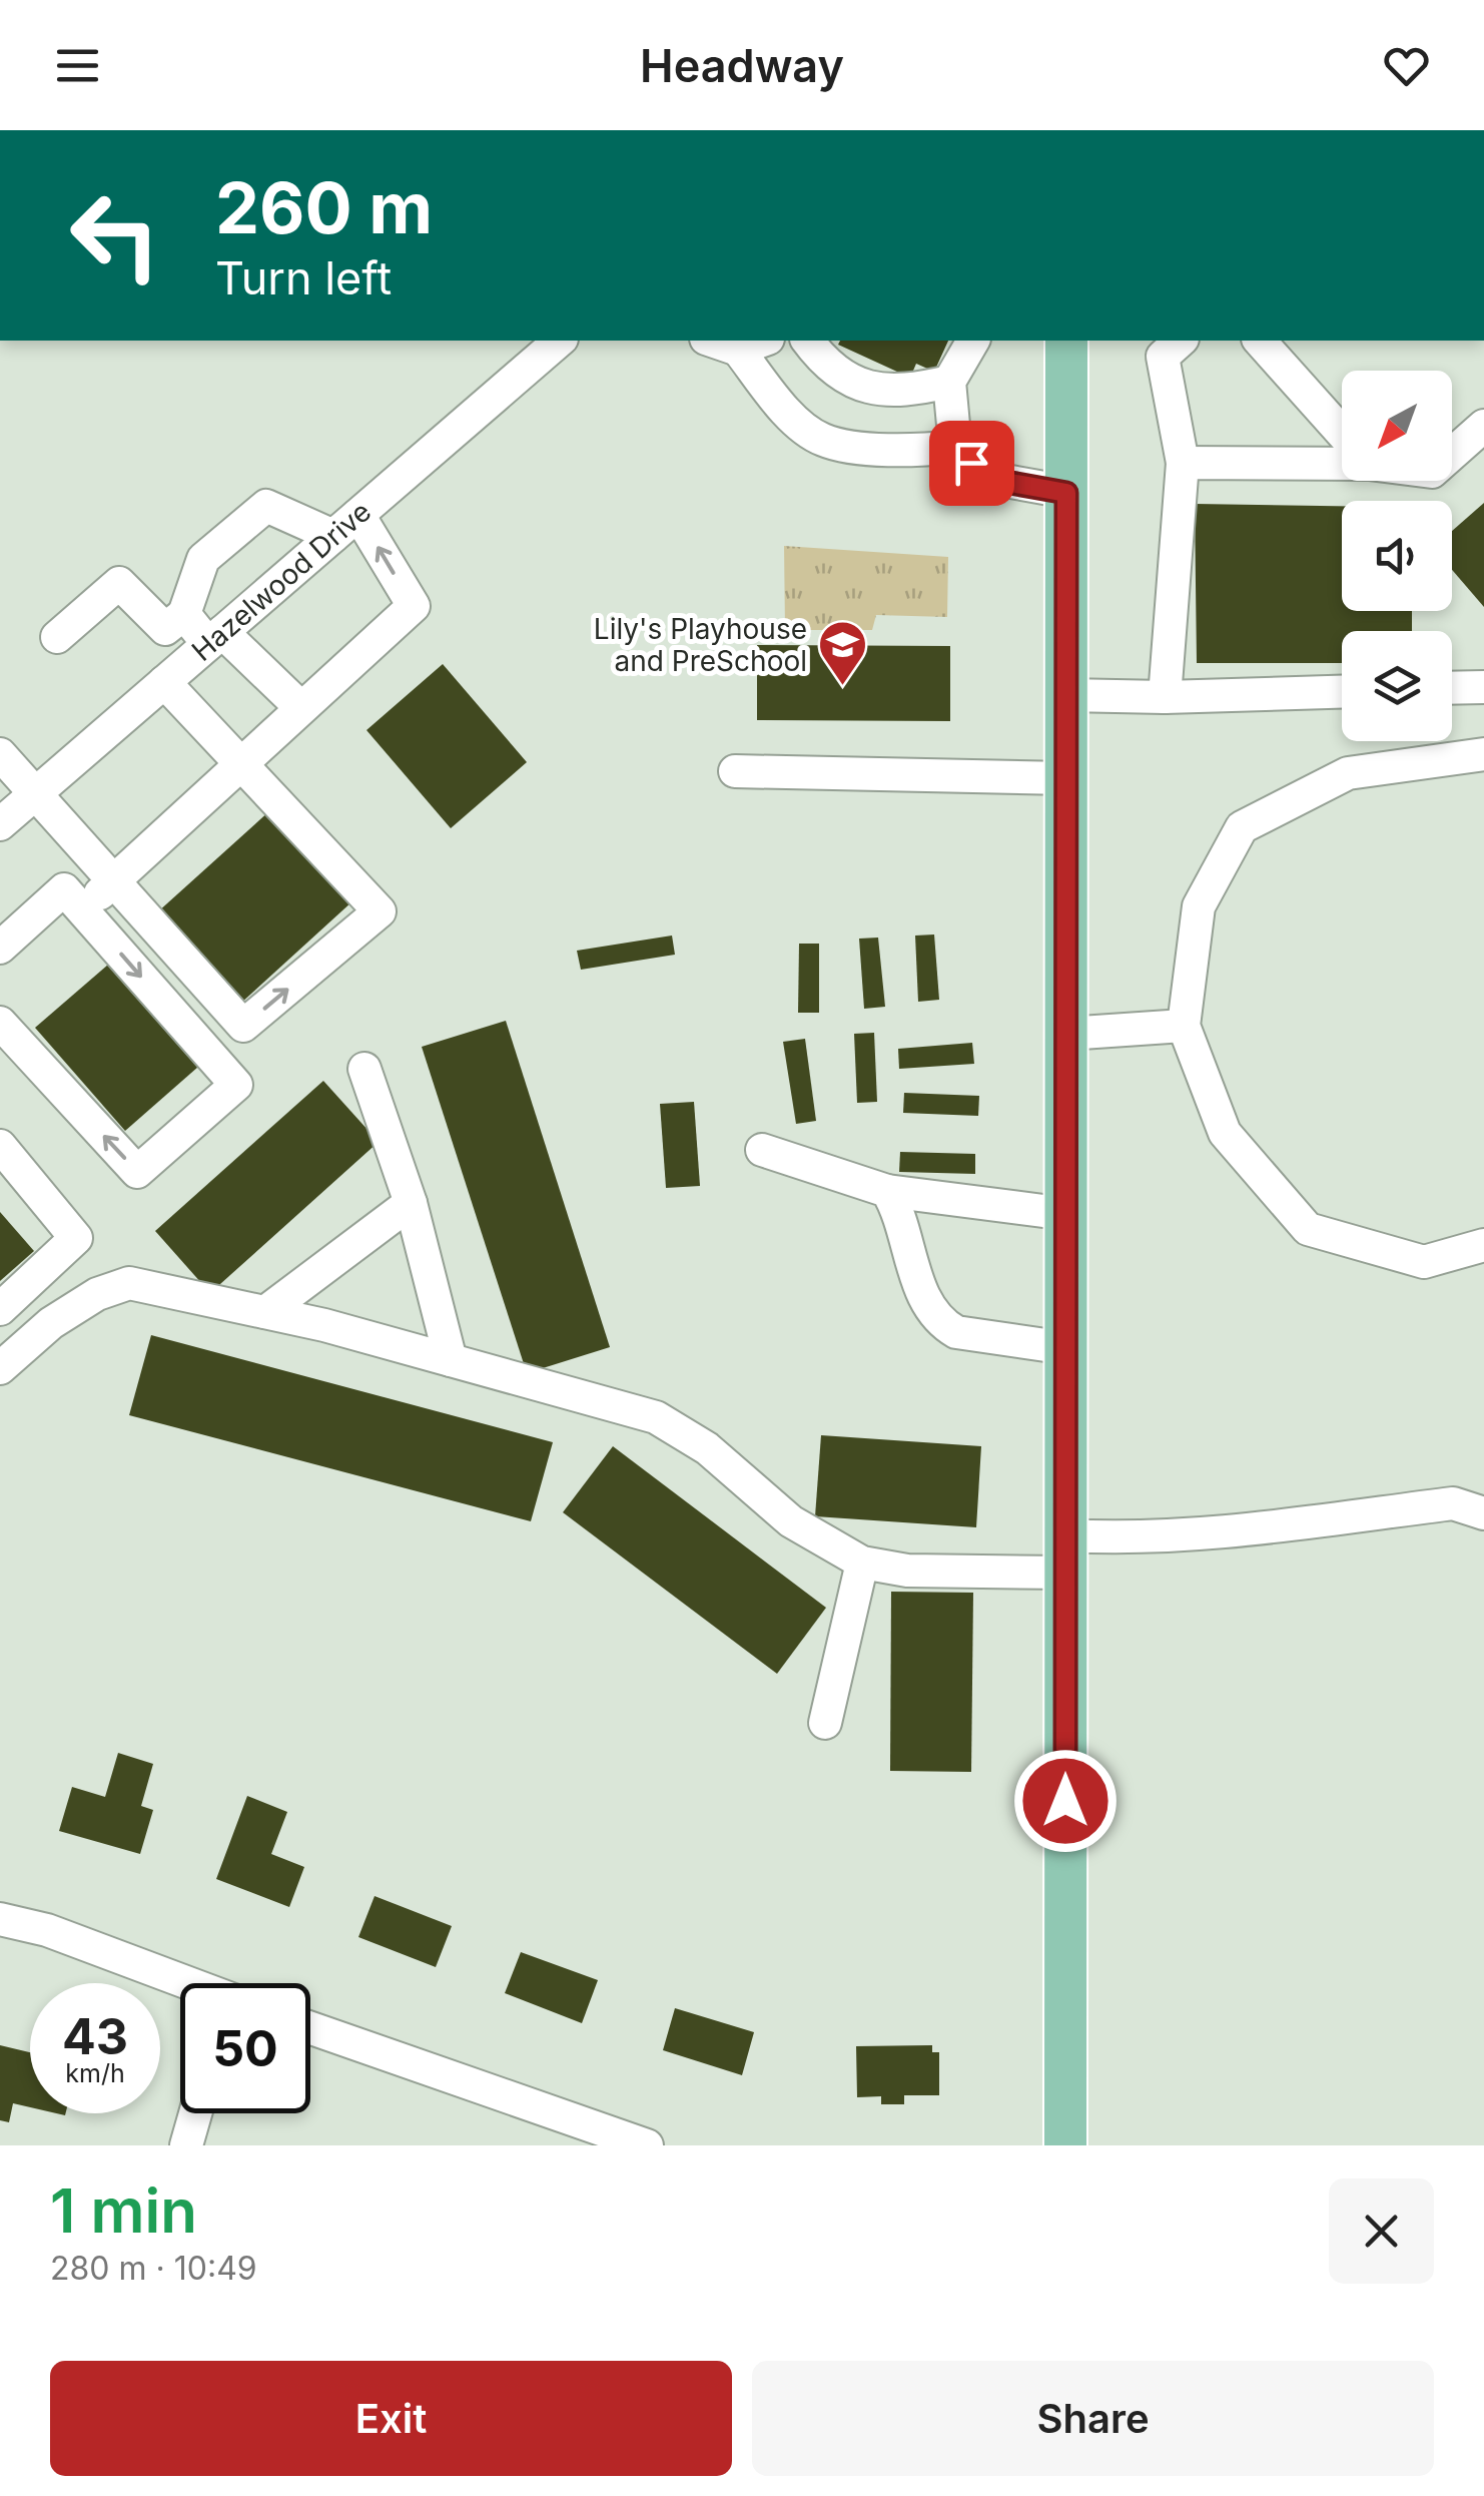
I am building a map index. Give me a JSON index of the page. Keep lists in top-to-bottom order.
{
  "streets": {
    "street": ["Hazelwood Drive"]
  },
  "places": {
    "school or university": ["Lily's Playhouse and PreSchool"]
  },
  "north": "bottom left",
  "page": {
    "header": "Headway",
    "turn": ["260 m", "Turn left"],
    "speed": "43 km/h",
    "limit": "50",
    "heading": ["1 min", "280 m · 10:49"],
    "buttons": ["Exit", "Share"]
  }
}
